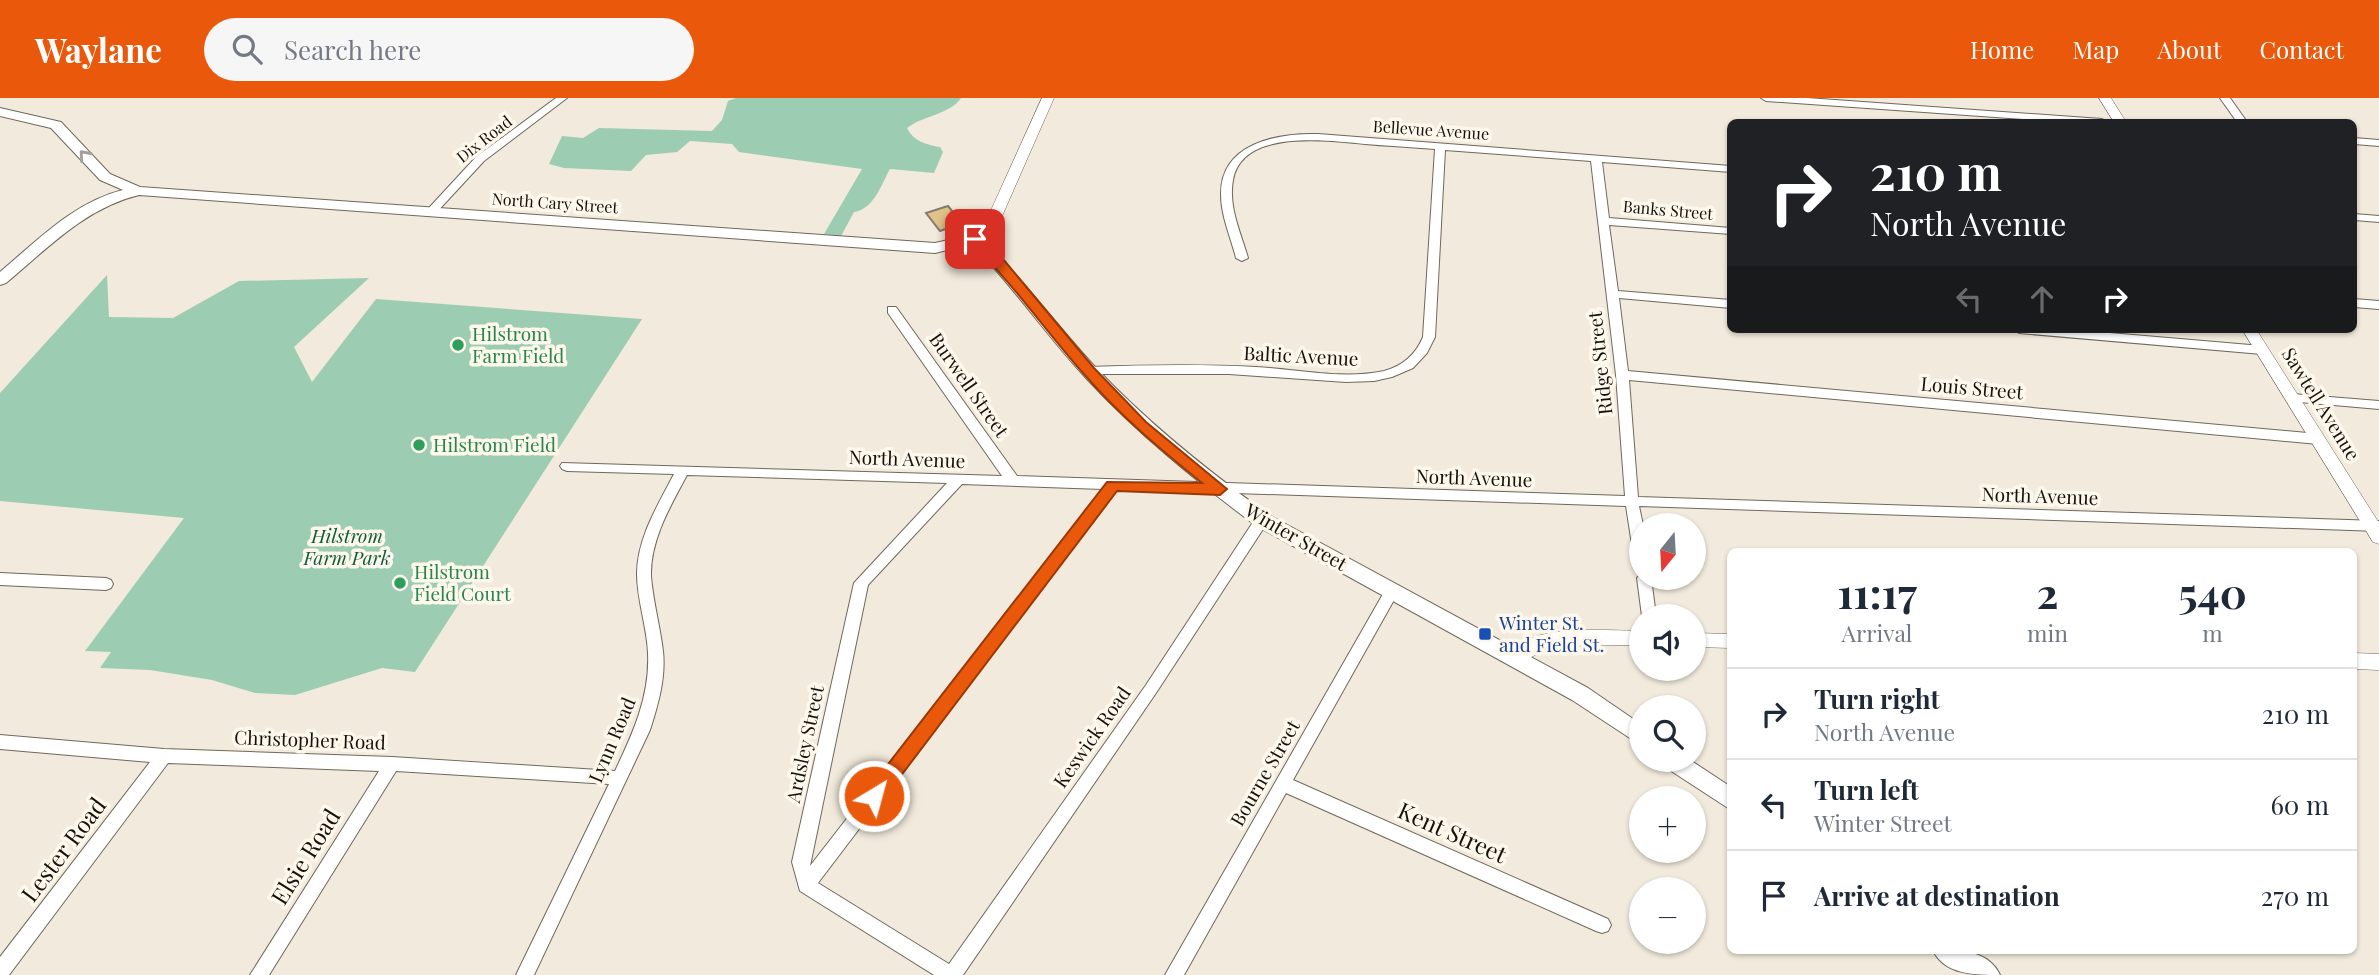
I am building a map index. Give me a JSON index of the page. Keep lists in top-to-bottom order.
{
  "streets": {
    "main road": ["North Cary Street", "Winter Street"],
    "street": [
      "Bellevue Avenue",
      "Dix Road",
      "Banks Street",
      "Baltic Avenue",
      "Ridge Street",
      "Burwell Street",
      "Louis Street",
      "Sawtell Avenue",
      "North Avenue",
      "Keswick Road",
      "Christopher Road",
      "Lynn Road",
      "Ardsley Street",
      "Bourne Street",
      "Kent Street",
      "Lester Road",
      "Elsie Road"
    ]
  },
  "crossings": [
    ["Bellevue Avenue", "Baltic Avenue"],
    ["Bellevue Avenue", "Ridge Street"],
    ["Dix Road", "North Cary Street"],
    ["North Cary Street", "Winter Street"],
    ["Banks Street", "Ridge Street"],
    ["Baltic Avenue", "Winter Street"],
    ["Ridge Street", "Louis Street"],
    ["Ridge Street", "North Avenue"],
    ["Burwell Street", "North Avenue"],
    ["Louis Street", "Sawtell Avenue"],
    ["Sawtell Avenue", "North Avenue"],
    ["North Avenue", "Winter Street"],
    ["North Avenue", "Lynn Road"],
    ["North Avenue", "Ardsley Street"],
    ["Winter Street", "Keswick Road"],
    ["Winter Street", "Bourne Street"],
    ["Christopher Road", "Lynn Road"],
    ["Christopher Road", "Lester Road"],
    ["Christopher Road", "Elsie Road"],
    ["Bourne Street", "Kent Street"]
  ],
  "parks": ["Hilstrom Farm Park"],
  "places": {
    "other": ["Hilstrom Farm Field", "Hilstrom Field", "Hilstrom Field Court"],
    "transit": ["Winter St. and Field St."]
  },
  "north": "bottom",
  "page": {
    "header": "Waylane",
    "search": "Search here",
    "nav": [
      "Home",
      "Map",
      "About",
      "Contact"
    ],
    "turn": ["210 m", "North Avenue"],
    "map_buttons": ["+", "−"],
    "eta": [
      "11:17",
      "Arrival",
      "2",
      "min",
      "540",
      "m"
    ],
    "list": [
      {
        "name": "Turn right",
        "note": "North Avenue",
        "value": "210 m"
      },
      {
        "name": "Turn left",
        "note": "Winter Street",
        "value": "60 m"
      },
      {
        "name": "Arrive at destination",
        "value": "270 m"
      }
    ]
  }
}
